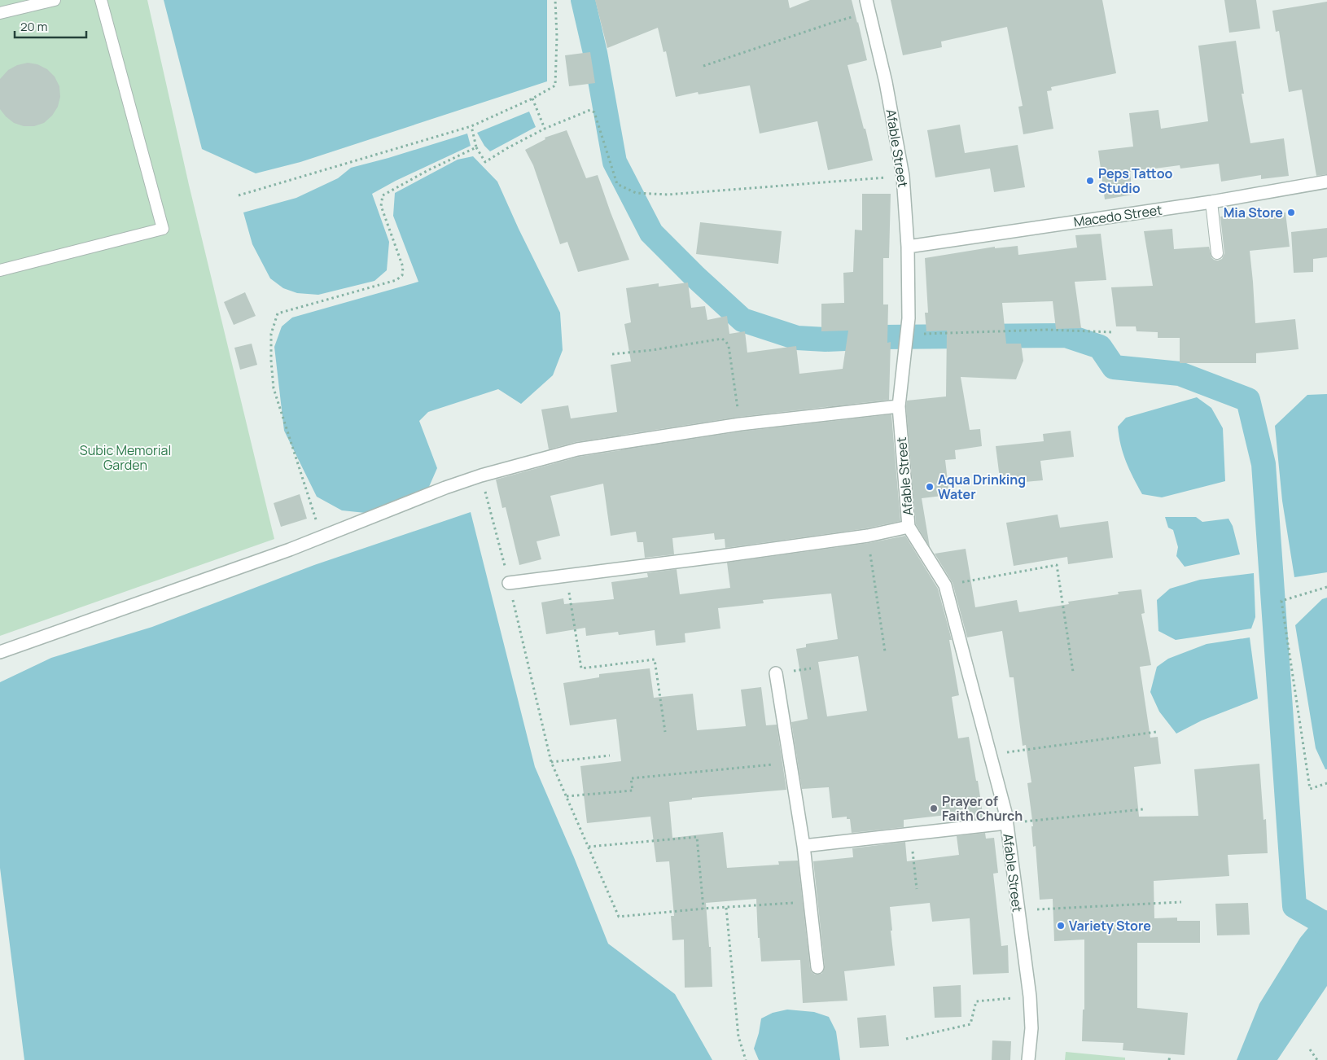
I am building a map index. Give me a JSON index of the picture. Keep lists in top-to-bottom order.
{
  "streets": {
    "street": ["Afable Street", "Macedo Street"]
  },
  "crossings": [
    ["Afable Street", "Macedo Street"]
  ],
  "parks": ["Subic Memorial Garden"],
  "places": [
    "Peps Tattoo Studio",
    "Mia Store",
    "Aqua Drinking Water",
    "Prayer of Faith Church",
    "Variety Store"
  ],
  "scale_bar": "20 m"
}
